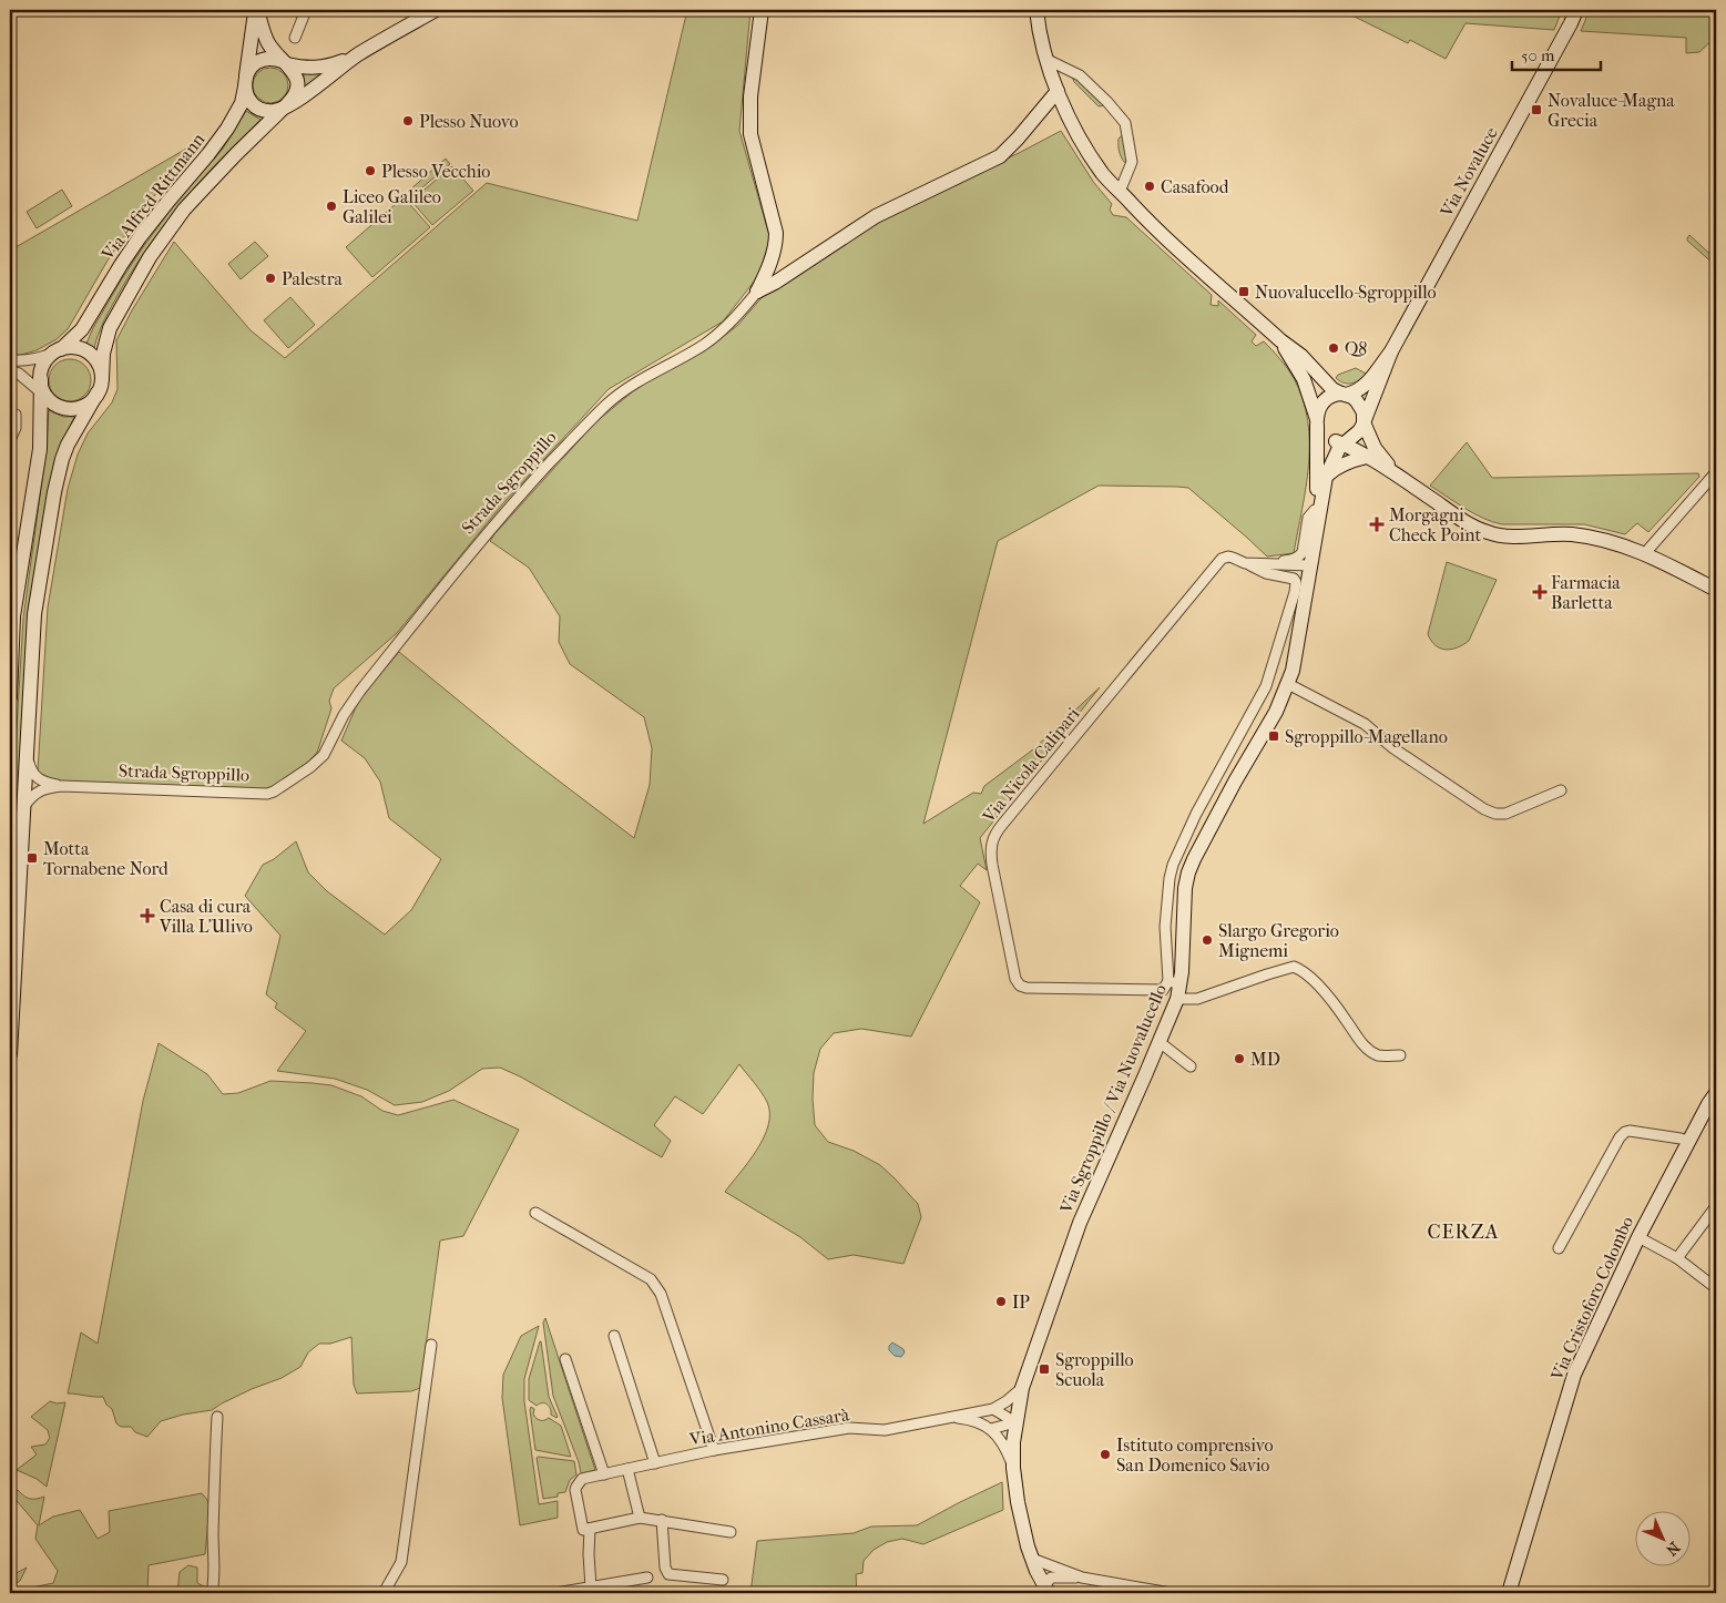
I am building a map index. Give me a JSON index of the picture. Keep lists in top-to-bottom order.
{
  "streets": {
    "main road": [
      "Via Novaluce",
      "Via Alfred Rittmann",
      "Strada Sgroppillo",
      "Via Sgroppillo / Via Nuovalucello",
      "Via Cristoforo Colombo"
    ],
    "street": ["Via Nicola Calipari", "Via Antonino Cassarà"]
  },
  "crossings": [
    ["Via Nicola Calipari", "Via Sgroppillo / Via Nuovalucello"]
  ],
  "districts": ["CERZA"],
  "places": {
    "transit": [
      "Novaluce-Magna Grecia",
      "Nuovalucello-Sgroppillo",
      "Sgroppillo-Magellano",
      "Motta Tornabene Nord",
      "Sgroppillo Scuola"
    ],
    "other": [
      "Plesso Nuovo",
      "Plesso Vecchio",
      "Casafood",
      "Liceo Galileo Galilei",
      "Palestra",
      "Q8",
      "Slargo Gregorio Mignemi",
      "MD",
      "IP",
      "Istituto comprensivo San Domenico Savio"
    ],
    "health": ["Morgagni Check Point", "Farmacia Barletta", "Casa di cura Villa L'Ulivo"]
  },
  "scale_bar": "50 m",
  "north": "bottom right"
}
